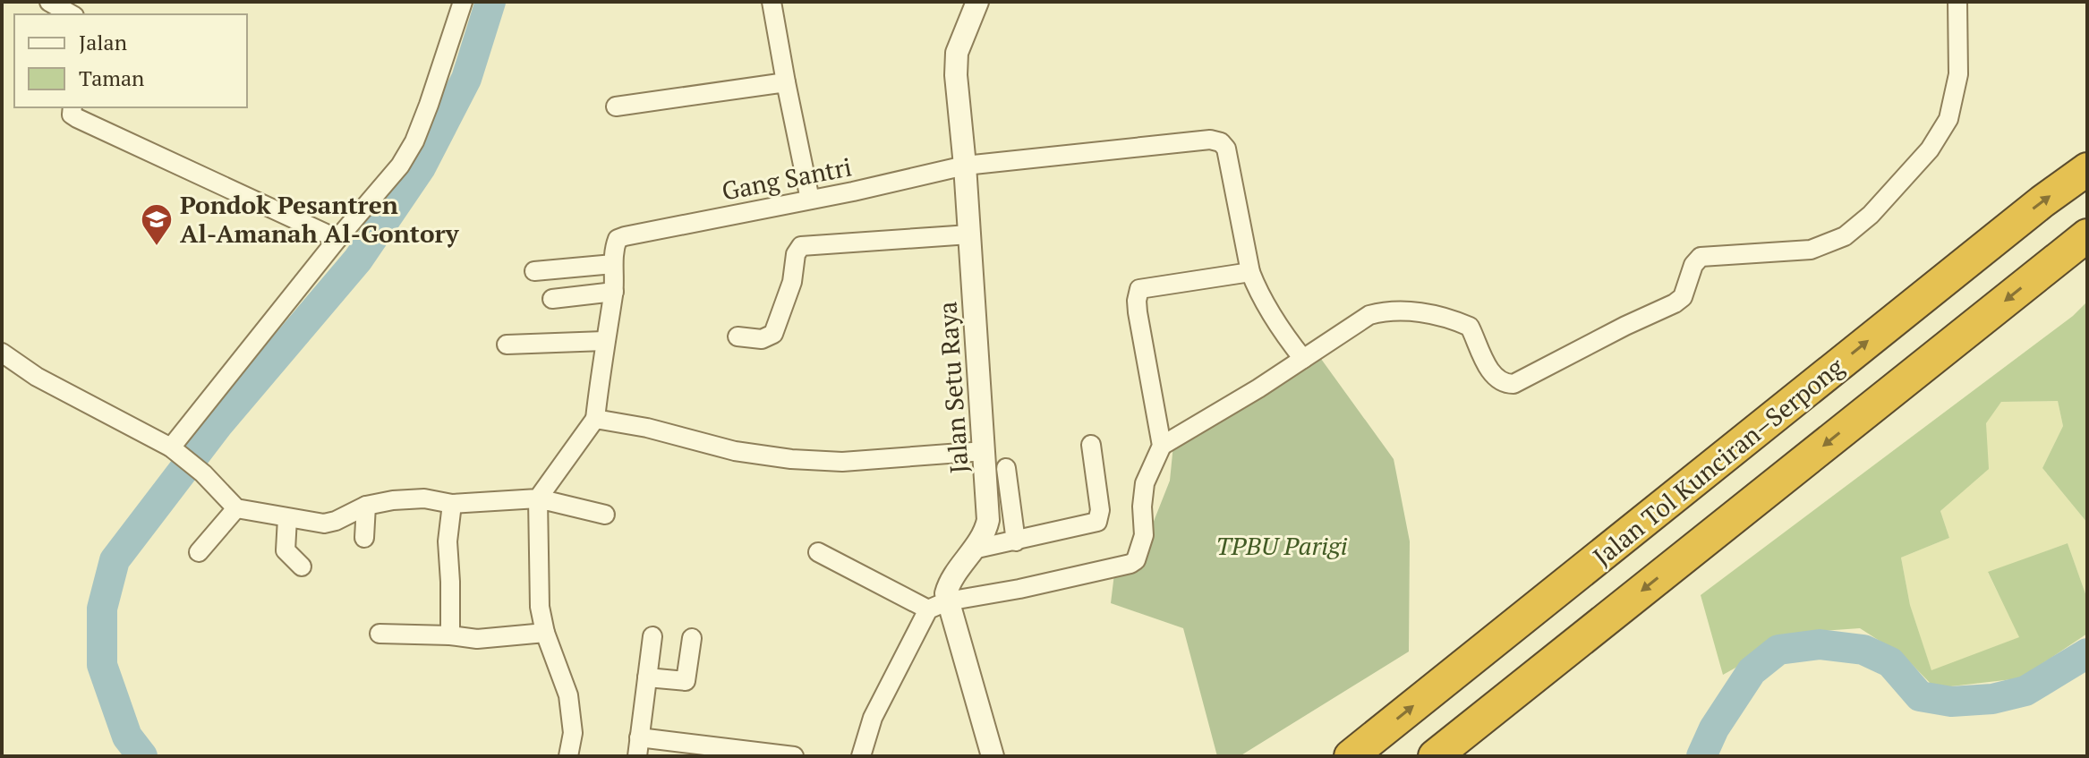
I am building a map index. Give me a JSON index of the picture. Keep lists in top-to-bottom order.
{
  "streets": {
    "highway": ["Jalan Tol Kunciran–Serpong"],
    "street": ["Gang Santri", "Jalan Setu Raya"]
  },
  "crossings": [
    ["Gang Santri", "Jalan Setu Raya"]
  ],
  "parks": ["TPBU Parigi"],
  "places": {
    "school or university": ["Pondok Pesantren Al-Amanah Al-Gontory"]
  },
  "legend": ["Jalan", "Taman"]
}
